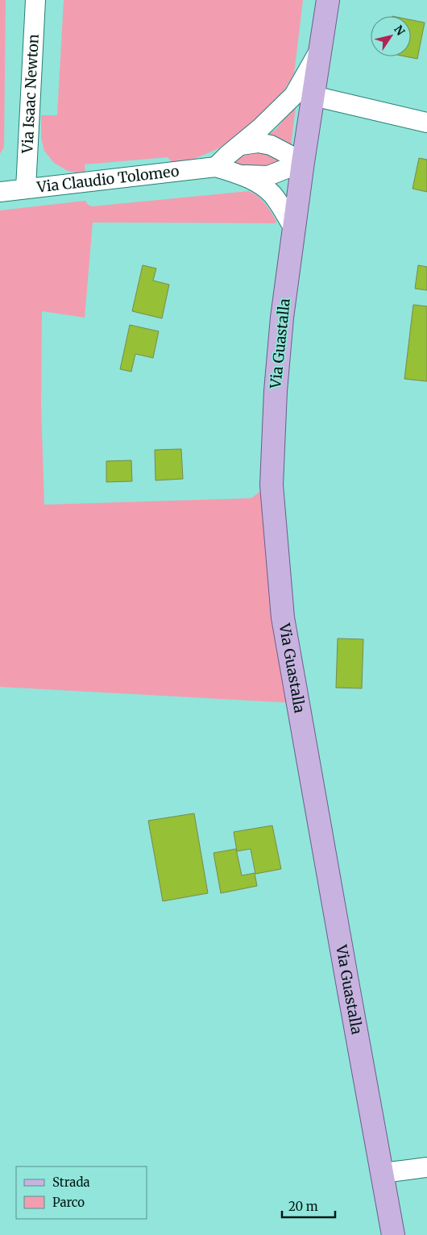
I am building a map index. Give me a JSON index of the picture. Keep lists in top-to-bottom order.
{
  "streets": {
    "main road": ["Via Guastalla"],
    "street": ["Via Isaac Newton", "Via Claudio Tolomeo"]
  },
  "crossings": [
    ["Via Isaac Newton", "Via Claudio Tolomeo"]
  ],
  "legend": ["Strada", "Parco"],
  "scale_bar": "20 m",
  "north": "top right"
}
